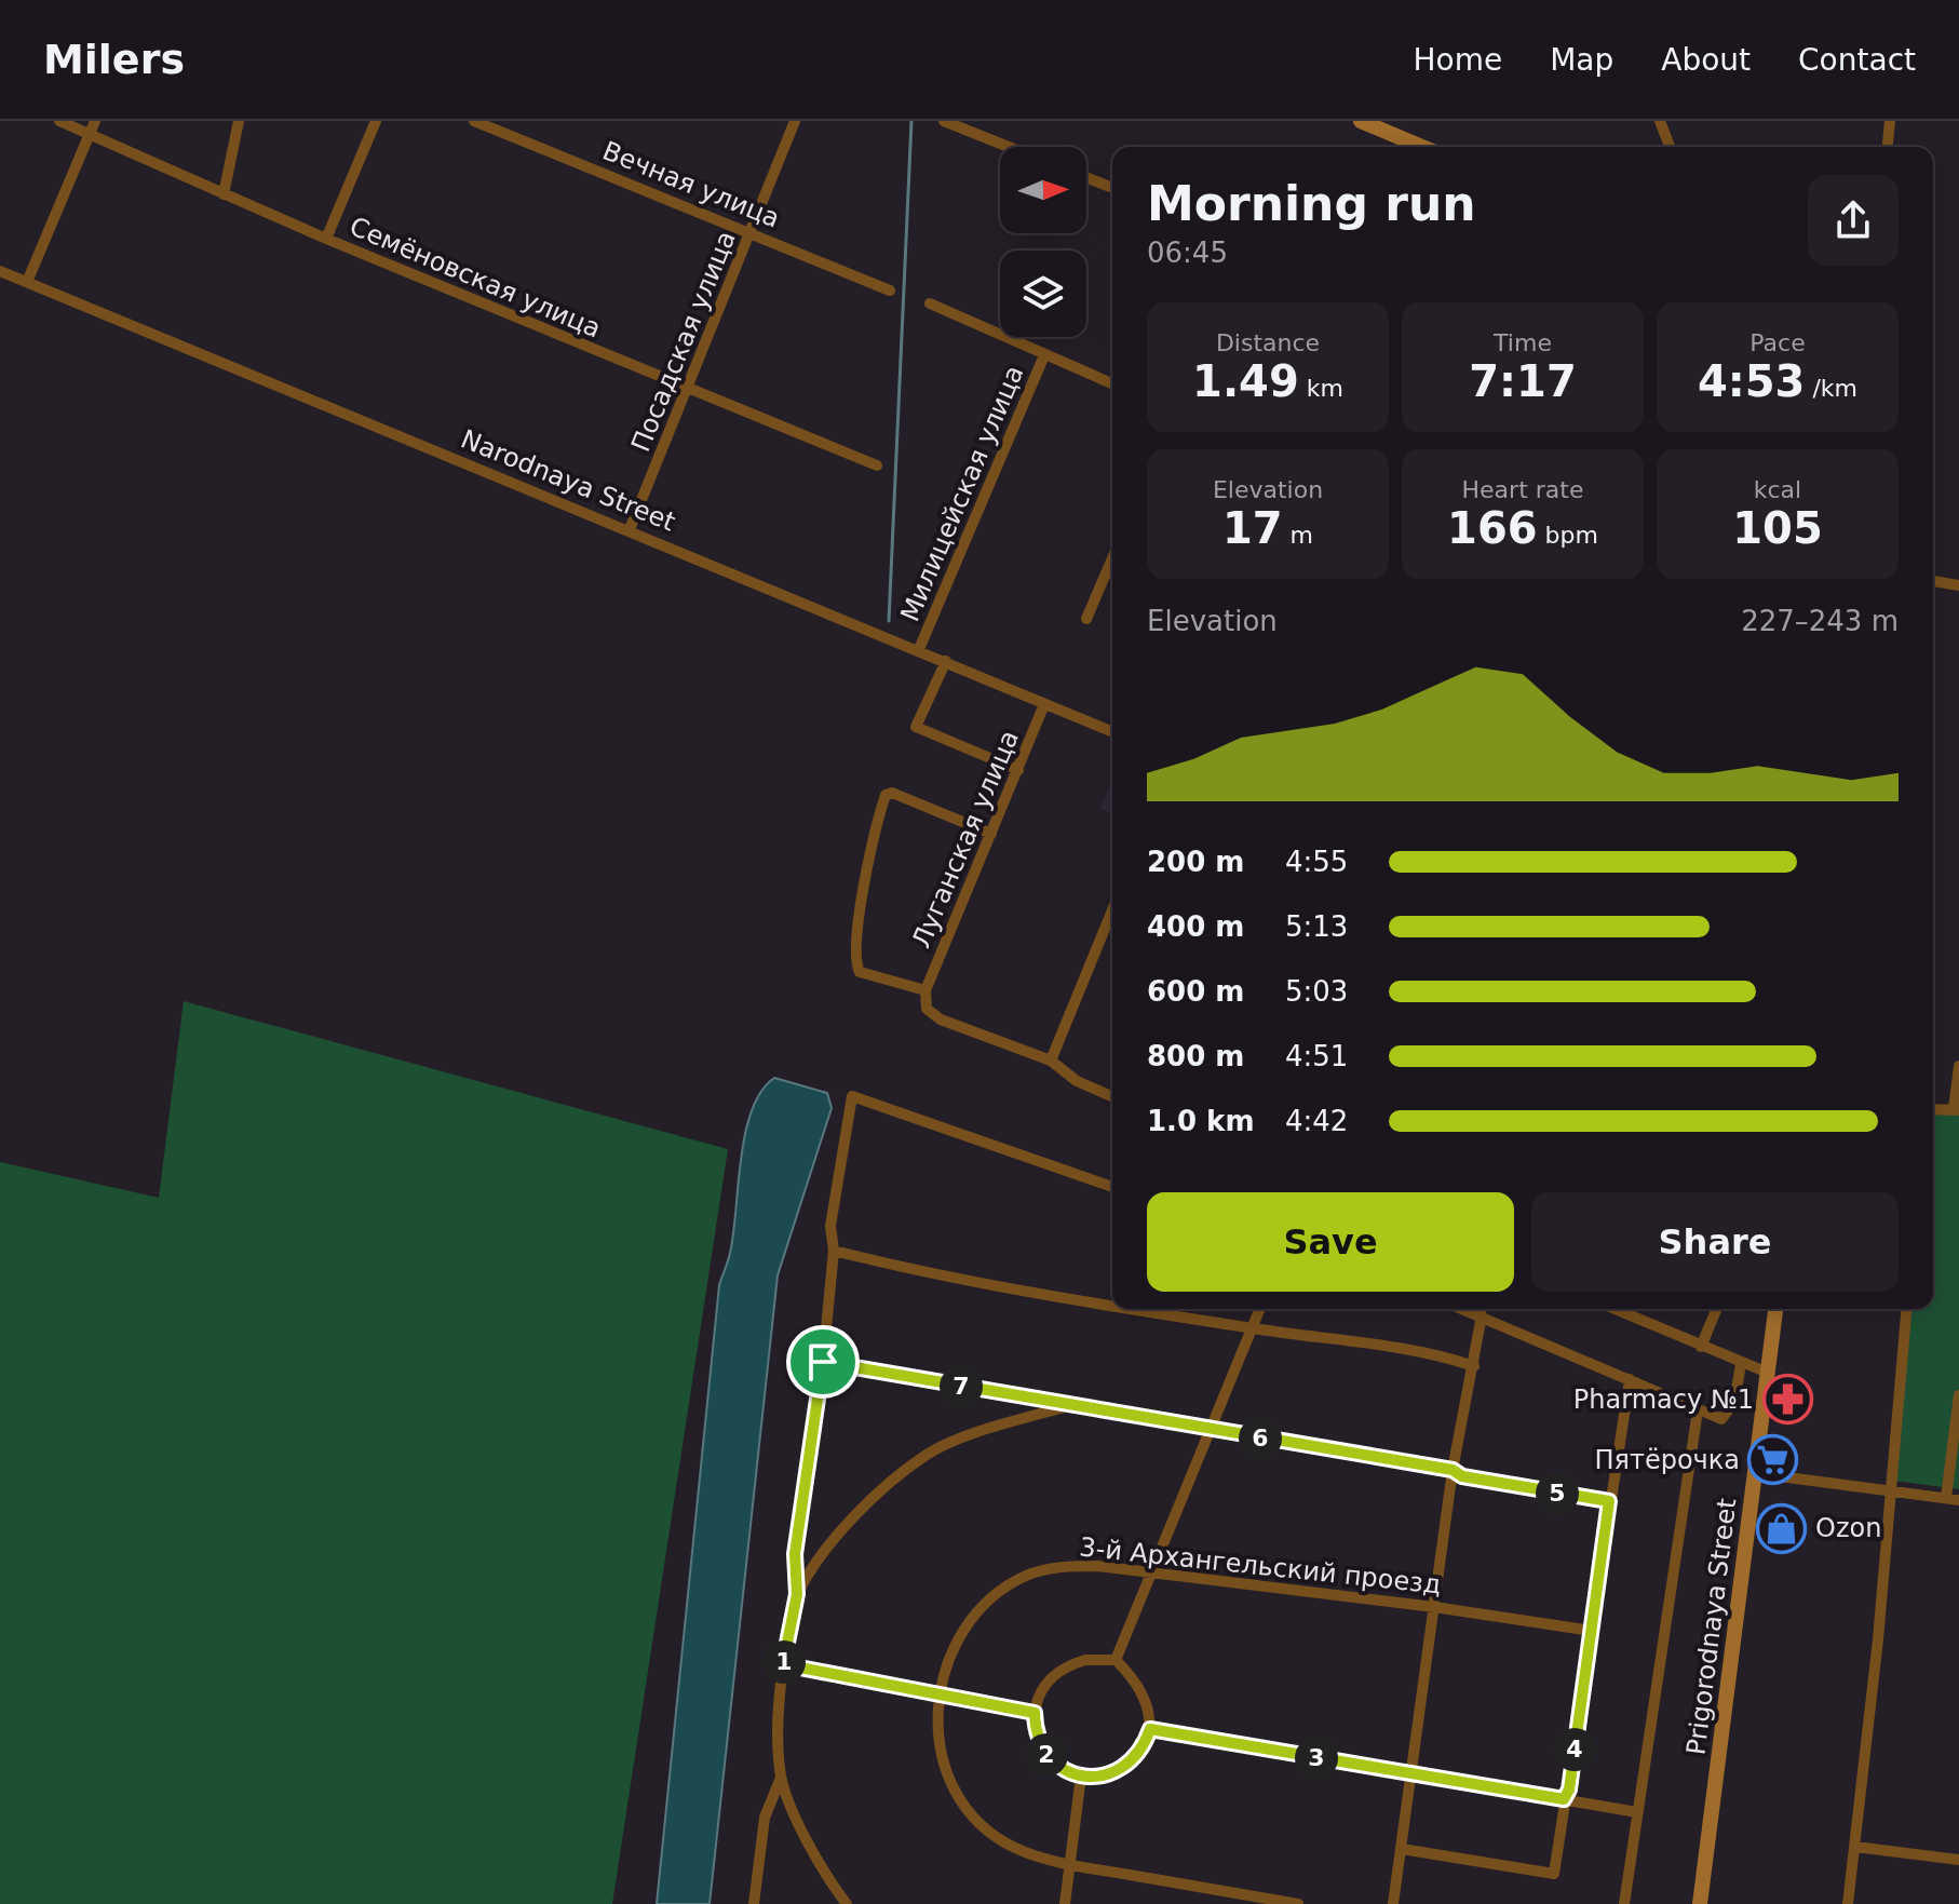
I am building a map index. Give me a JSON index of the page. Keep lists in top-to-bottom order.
{
  "streets": {
    "street": [
      "Вечная улица",
      "Семёновская улица",
      "Посадская улица",
      "Narodnaya Street",
      "Милицейская улица",
      "Луганская улица",
      "3-й Архангельский проезд",
      "Prigorodnaya Street"
    ]
  },
  "crossings": [
    ["Вечная улица", "Посадская улица"],
    ["Семёновская улица", "Посадская улица"],
    ["Посадская улица", "Narodnaya Street"],
    ["Narodnaya Street", "Милицейская улица"],
    ["Narodnaya Street", "Луганская улица"]
  ],
  "places": {
    "pharmacy": ["Pharmacy №1"],
    "supermarket": ["Пятёрочка"],
    "shop": ["Ozon"]
  },
  "north": "right",
  "page": {
    "header": "Milers",
    "nav": [
      "Home",
      "Map",
      "About",
      "Contact"
    ],
    "heading": ["Morning run", "06:45"],
    "stats": [
      ["Distance", "1.49 km"],
      ["Time", "7:17"],
      ["Pace", "4:53 /km"],
      ["Elevation", "17 m"],
      ["Heart rate", "166 bpm"],
      ["kcal", "105"]
    ],
    "chart": ["Elevation", "227–243 m"],
    "list": [
      {
        "name": "200 m",
        "note": "4:55"
      },
      {
        "name": "400 m",
        "note": "5:13"
      },
      {
        "name": "600 m",
        "note": "5:03"
      },
      {
        "name": "800 m",
        "note": "4:51"
      },
      {
        "name": "1.0 km",
        "note": "4:42"
      }
    ],
    "buttons": ["Save", "Share"],
    "pins": [
      "7",
      "6",
      "5",
      "1",
      "4",
      "2",
      "3"
    ]
  }
}
